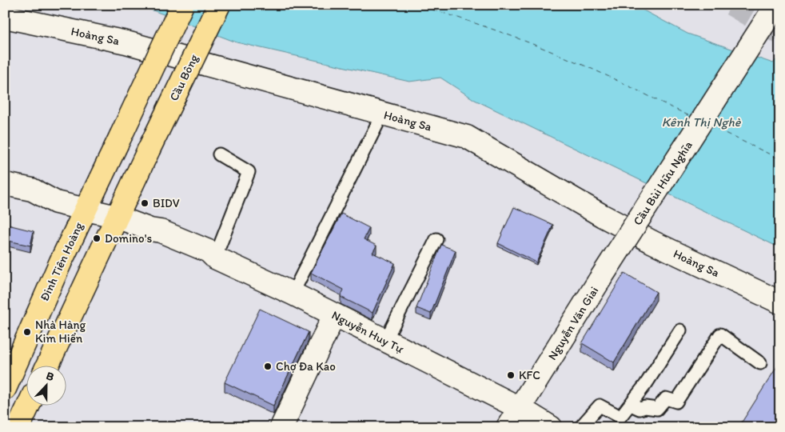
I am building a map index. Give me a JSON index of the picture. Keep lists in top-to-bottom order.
{
  "streets": {
    "main road": ["Cầu Bông", "Đinh Tiên Hoàng"],
    "street": [
      "Hoàng Sa",
      "Cầu Bùi Hữu Nghĩa",
      "Nguyễn Văn Giai",
      "Nguyễn Huy Tự"
    ]
  },
  "crossings": [
    ["Cầu Bông", "Nguyễn Huy Tự"],
    ["Cầu Bùi Hữu Nghĩa", "Nguyễn Văn Giai"],
    ["Đinh Tiên Hoàng", "Nguyễn Huy Tự"],
    ["Nguyễn Văn Giai", "Nguyễn Huy Tự"]
  ],
  "water": ["Kênh Thị Nghè"],
  "places": [
    "BIDV",
    "Domino's",
    "Nhà Hàng Kim Hiển",
    "Chợ Đa Kao",
    "KFC"
  ],
  "north": "top"
}
